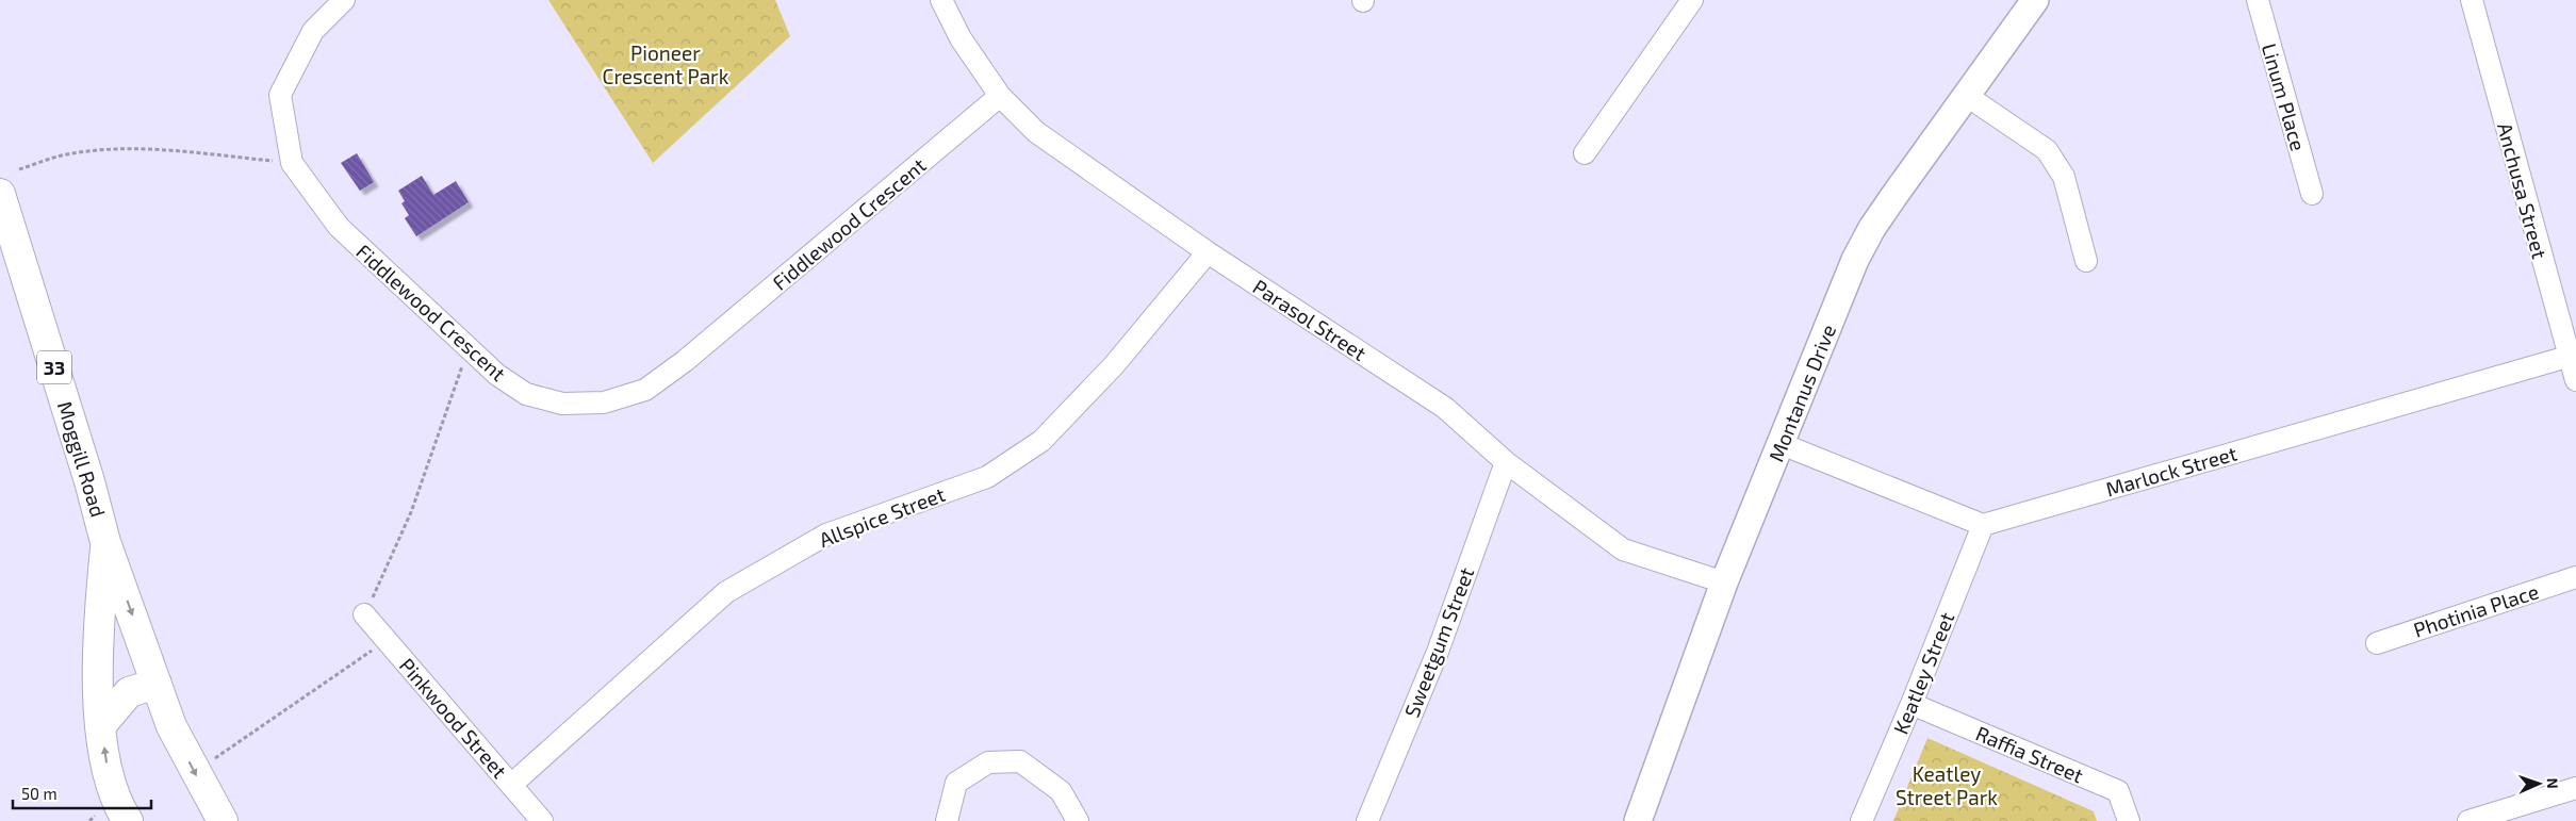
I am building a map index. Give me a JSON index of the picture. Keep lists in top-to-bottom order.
{
  "streets": {
    "main road": ["33", "Moggill Road"],
    "street": [
      "Linum Place",
      "Anchusa Street",
      "Fiddlewood Crescent",
      "Parasol Street",
      "Montanus Drive",
      "Marlock Street",
      "Allspice Street",
      "Photinia Place",
      "Sweetgum Street",
      "Keatley Street",
      "Pinkwood Street",
      "Raffia Street"
    ]
  },
  "crossings": [
    ["Anchusa Street", "Marlock Street"],
    ["Fiddlewood Crescent", "Parasol Street"],
    ["Parasol Street", "Montanus Drive"],
    ["Parasol Street", "Allspice Street"],
    ["Parasol Street", "Sweetgum Street"],
    ["Marlock Street", "Keatley Street"],
    ["Allspice Street", "Pinkwood Street"],
    ["Keatley Street", "Raffia Street"]
  ],
  "parks": ["Pioneer Crescent Park", "Keatley Street Park"],
  "scale_bar": "50 m",
  "north": "right"
}
